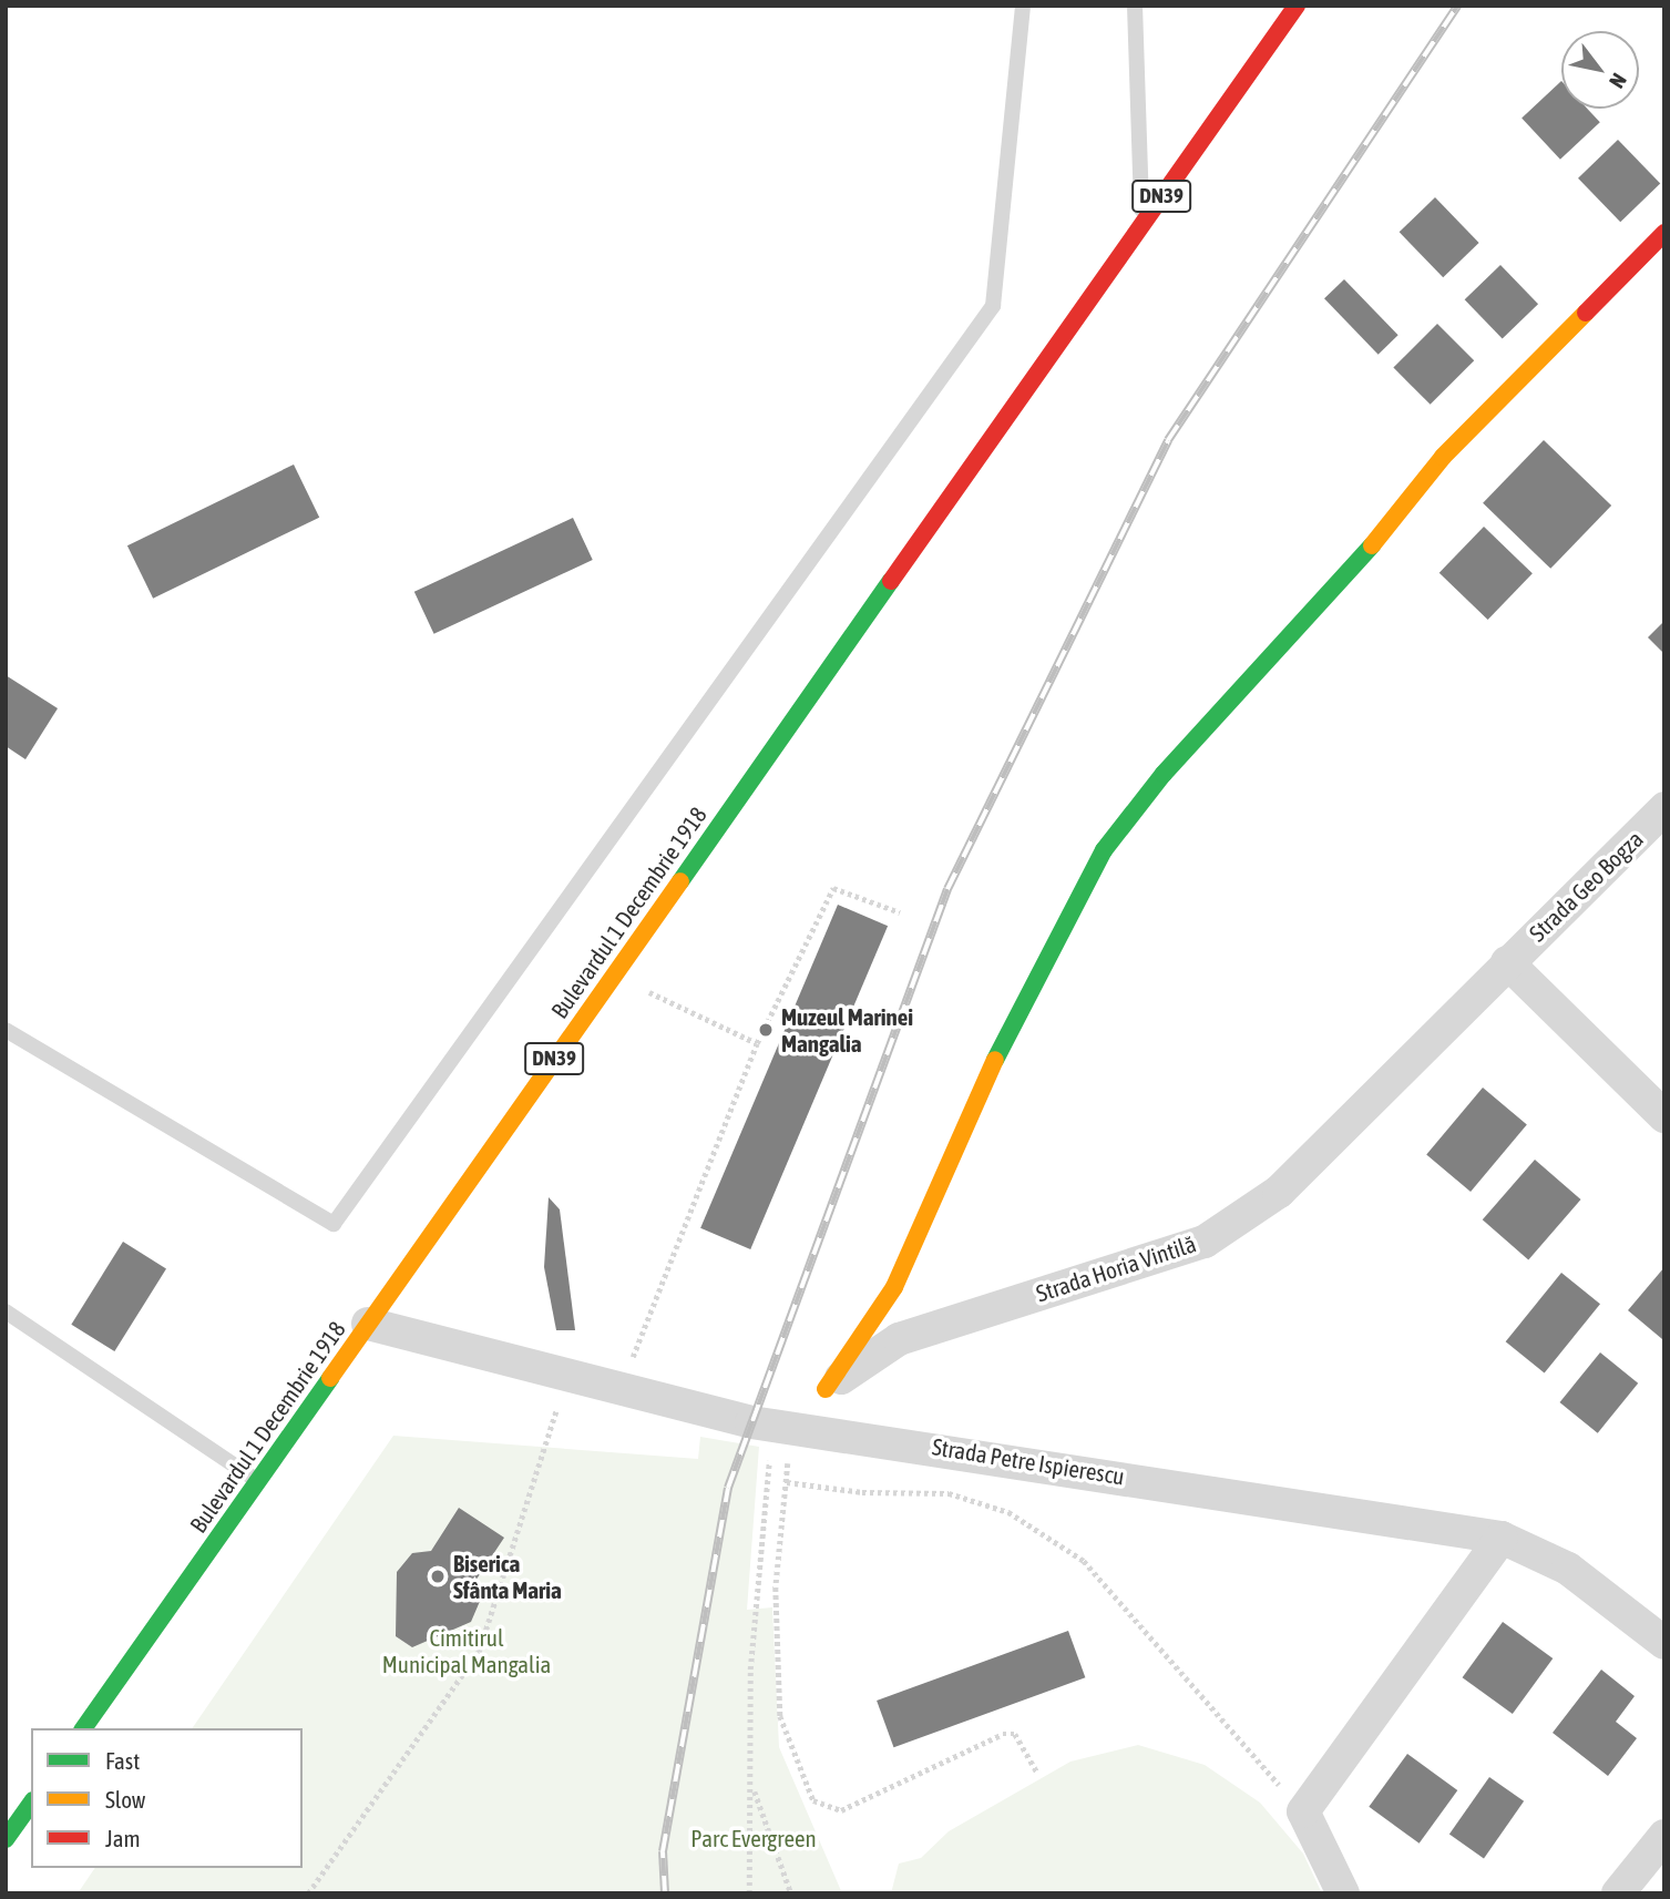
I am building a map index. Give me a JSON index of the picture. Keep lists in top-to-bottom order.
{
  "streets": {
    "main road": ["DN39", "Bulevardul 1 Decembrie 1918"],
    "street": ["Strada Geo Bogza", "Strada Horia Vintilă", "Strada Petre Ispierescu"]
  },
  "crossings": [
    ["DN39", "Bulevardul 1 Decembrie 1918"],
    ["Strada Geo Bogza", "Strada Horia Vintilă"],
    ["Bulevardul 1 Decembrie 1918", "Strada Petre Ispierescu"],
    ["Strada Horia Vintilă", "Strada Petre Ispierescu"]
  ],
  "parks": ["Cimitirul Municipal Mangalia", "Parc Evergreen"],
  "places": ["Muzeul Marinei Mangalia", "Biserica Sfânta Maria"],
  "legend": ["Fast", "Slow", "Jam"],
  "north": "bottom right"
}
